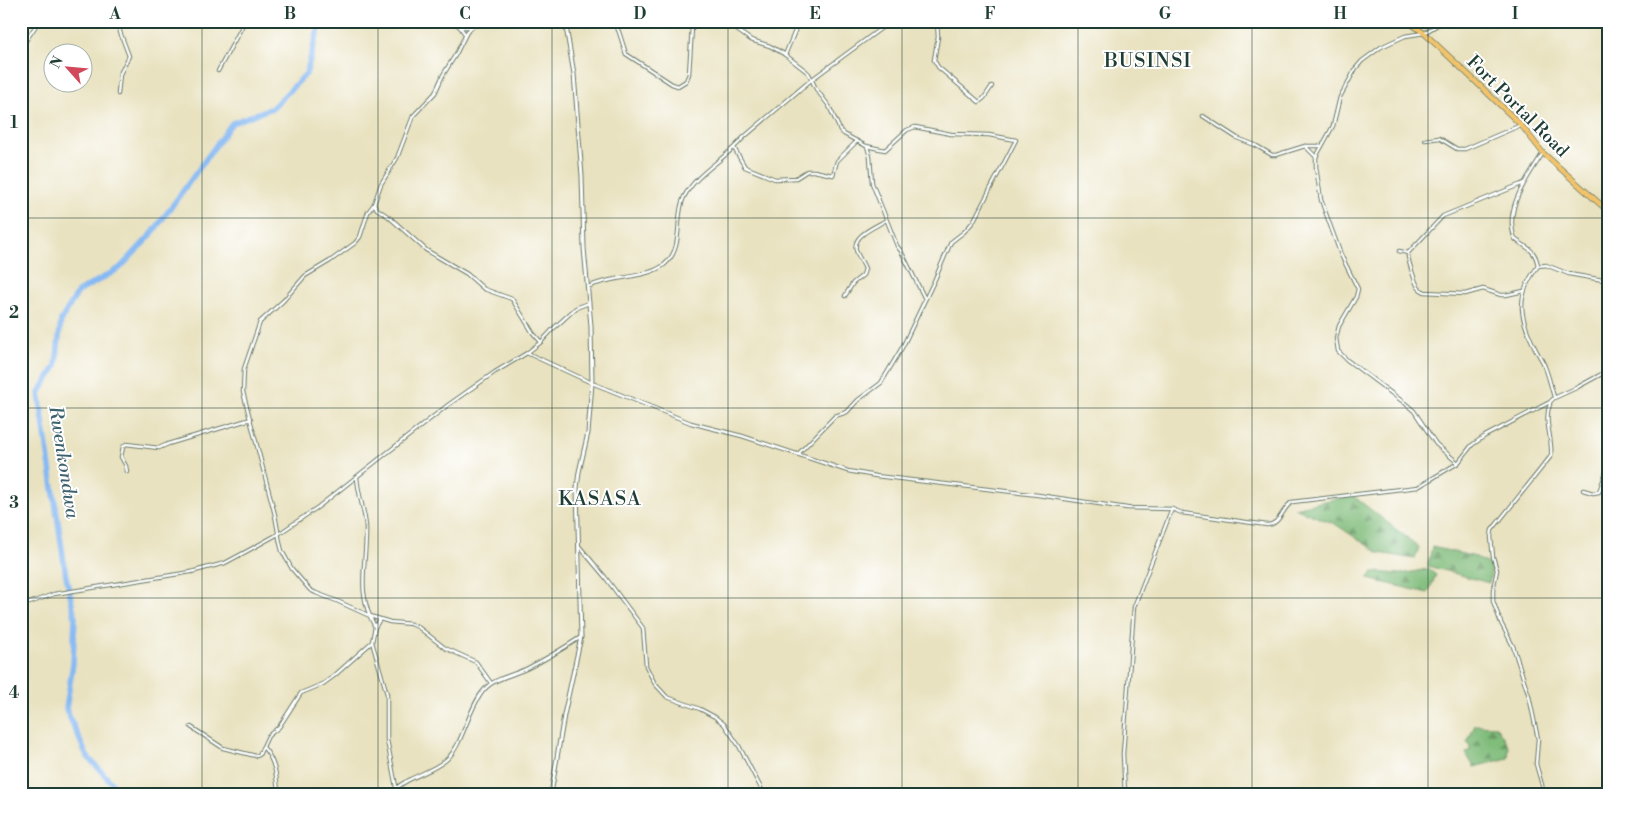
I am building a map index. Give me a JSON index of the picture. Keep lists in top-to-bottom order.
{
  "streets": {
    "main road": ["Fort Portal Road"]
  },
  "districts": ["BUSINSI", "KASASA"],
  "water": ["Rwenkondwa"],
  "north": "top left",
  "grid": {
    "columns": [
      "A",
      "B",
      "C",
      "D",
      "E",
      "F",
      "G",
      "H",
      "I"
    ],
    "rows": [
      "1",
      "2",
      "3",
      "4"
    ]
  }
}
